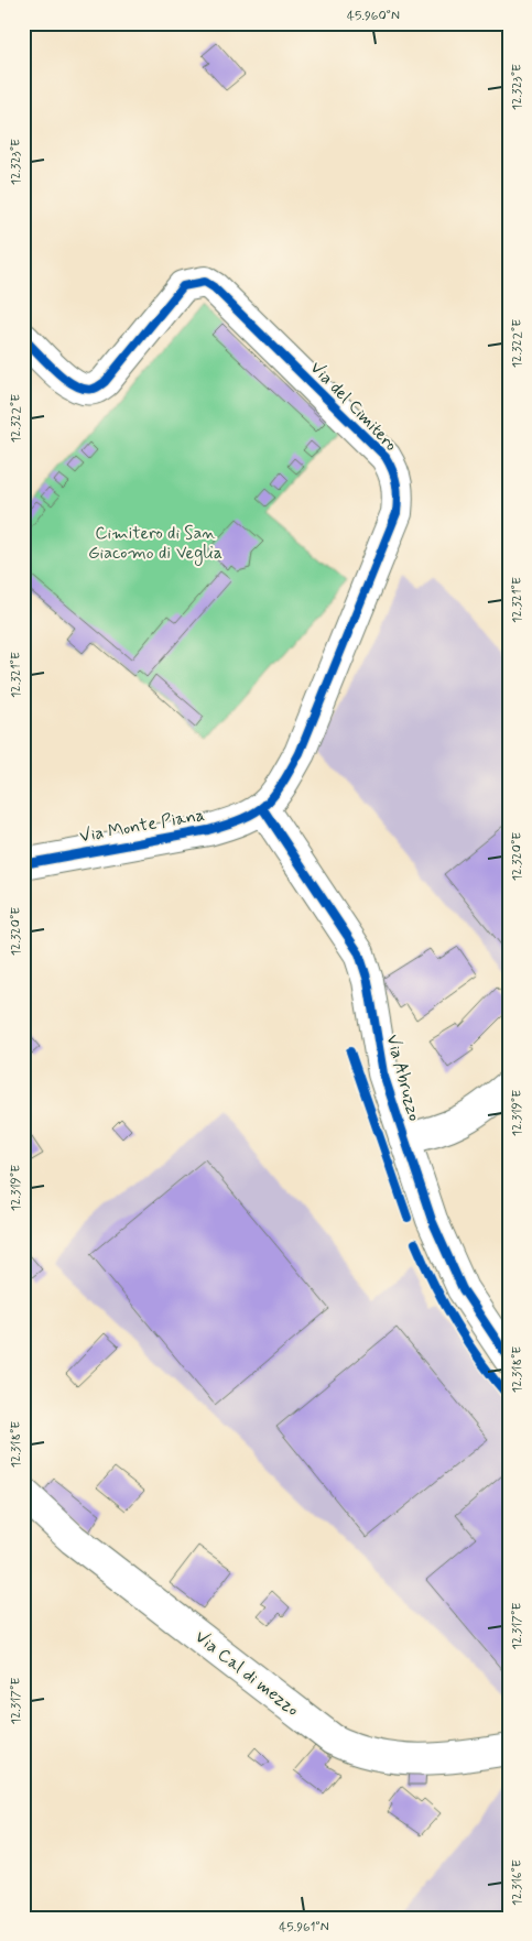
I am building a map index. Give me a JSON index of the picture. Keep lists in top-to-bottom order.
{
  "streets": {
    "street": [
      "Via del Cimitero",
      "Via Monte Piana",
      "Via Abruzzo",
      "Via Cal di mezzo"
    ]
  },
  "crossings": [
    ["Via del Cimitero", "Via Monte Piana"],
    ["Via del Cimitero", "Via Abruzzo"],
    ["Via Monte Piana", "Via Abruzzo"]
  ],
  "parks": ["Cimitero di San Giacomo di Veglia"],
  "coordinates": [
    "45.960°N",
    "12.323°E",
    "12.322°E",
    "12.321°E",
    "12.320°E",
    "12.319°E",
    "12.318°E",
    "12.317°E",
    "12.316°E",
    "45.961°N"
  ]
}
